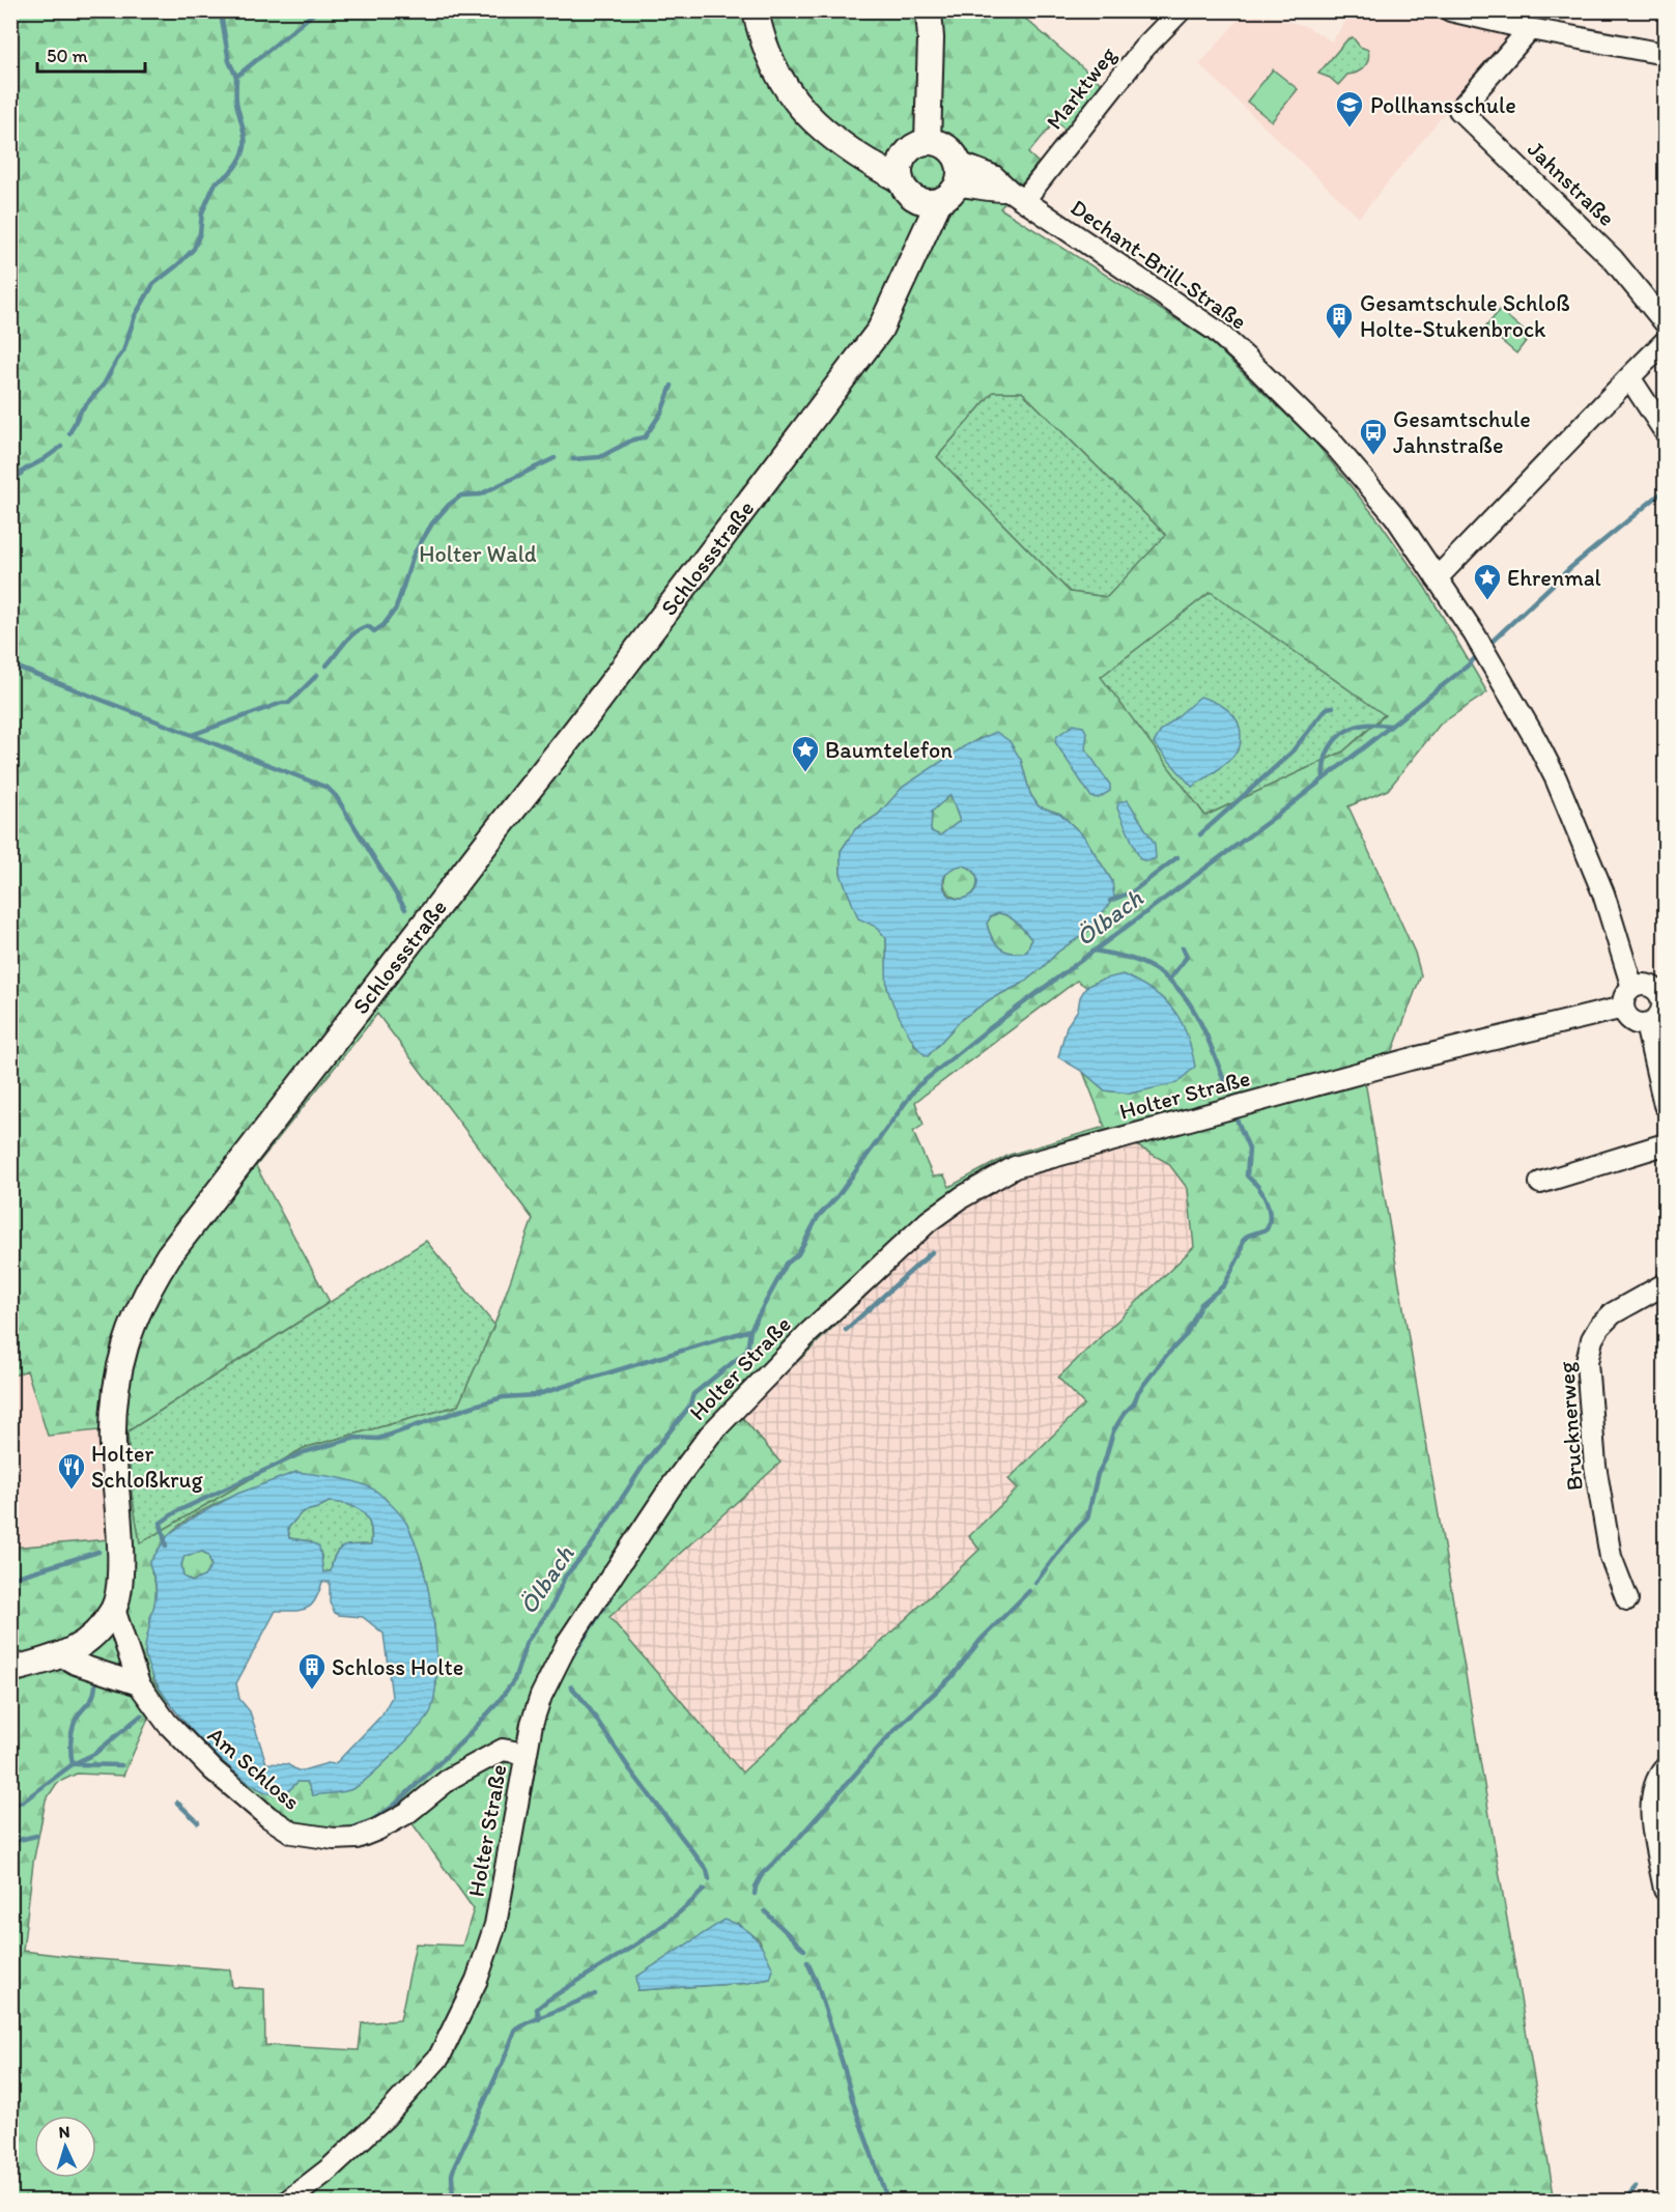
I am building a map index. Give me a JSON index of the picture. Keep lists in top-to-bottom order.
{
  "streets": {
    "main road": ["Schlossstraße"],
    "street": [
      "Marktweg",
      "Jahnstraße",
      "Dechant-Brill-Straße",
      "Holter Straße",
      "Brucknerweg",
      "Am Schloss"
    ]
  },
  "crossings": [
    ["Marktweg", "Dechant-Brill-Straße"],
    ["Dechant-Brill-Straße", "Schlossstraße"],
    ["Dechant-Brill-Straße", "Holter Straße"],
    ["Schlossstraße", "Am Schloss"],
    ["Holter Straße", "Am Schloss"]
  ],
  "water": ["Ölbach"],
  "parks": ["Holter Wald"],
  "places": {
    "school or university": ["Pollhansschule"],
    "building": ["Gesamtschule Schloß Holte-Stukenbrock", "Schloss Holte"],
    "bus stop": ["Gesamtschule Jahnstraße"],
    "place": ["Ehrenmal", "Baumtelefon"],
    "restaurant": ["Holter Schloßkrug"]
  },
  "scale_bar": "50 m",
  "north": "top"
}
